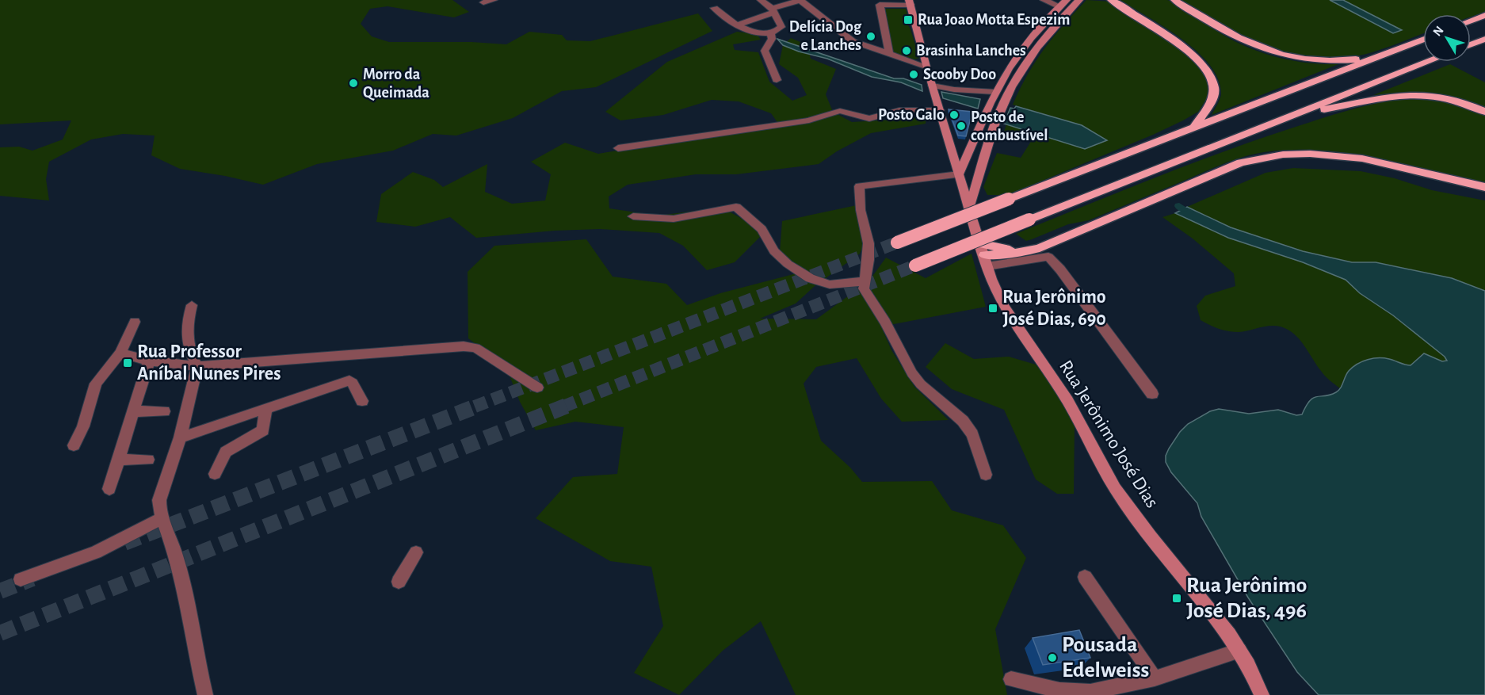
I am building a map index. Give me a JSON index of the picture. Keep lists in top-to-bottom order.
{
  "streets": {
    "main road": ["Rua Jerônimo José Dias"]
  },
  "places": {
    "transit": [
      "Rua Joao Motta Espezim",
      "Rua Jerônimo José Dias, 690",
      "Rua Professor Aníbal Nunes Pires",
      "Rua Jerônimo José Dias, 496"
    ],
    "other": [
      "Delícia Dog e Lanches",
      "Brasinha Lanches",
      "Scooby Doo",
      "Morro da Queimada",
      "Posto Galo",
      "Posto de combustível",
      "Pousada Edelweiss"
    ]
  },
  "north": "top left"
}
